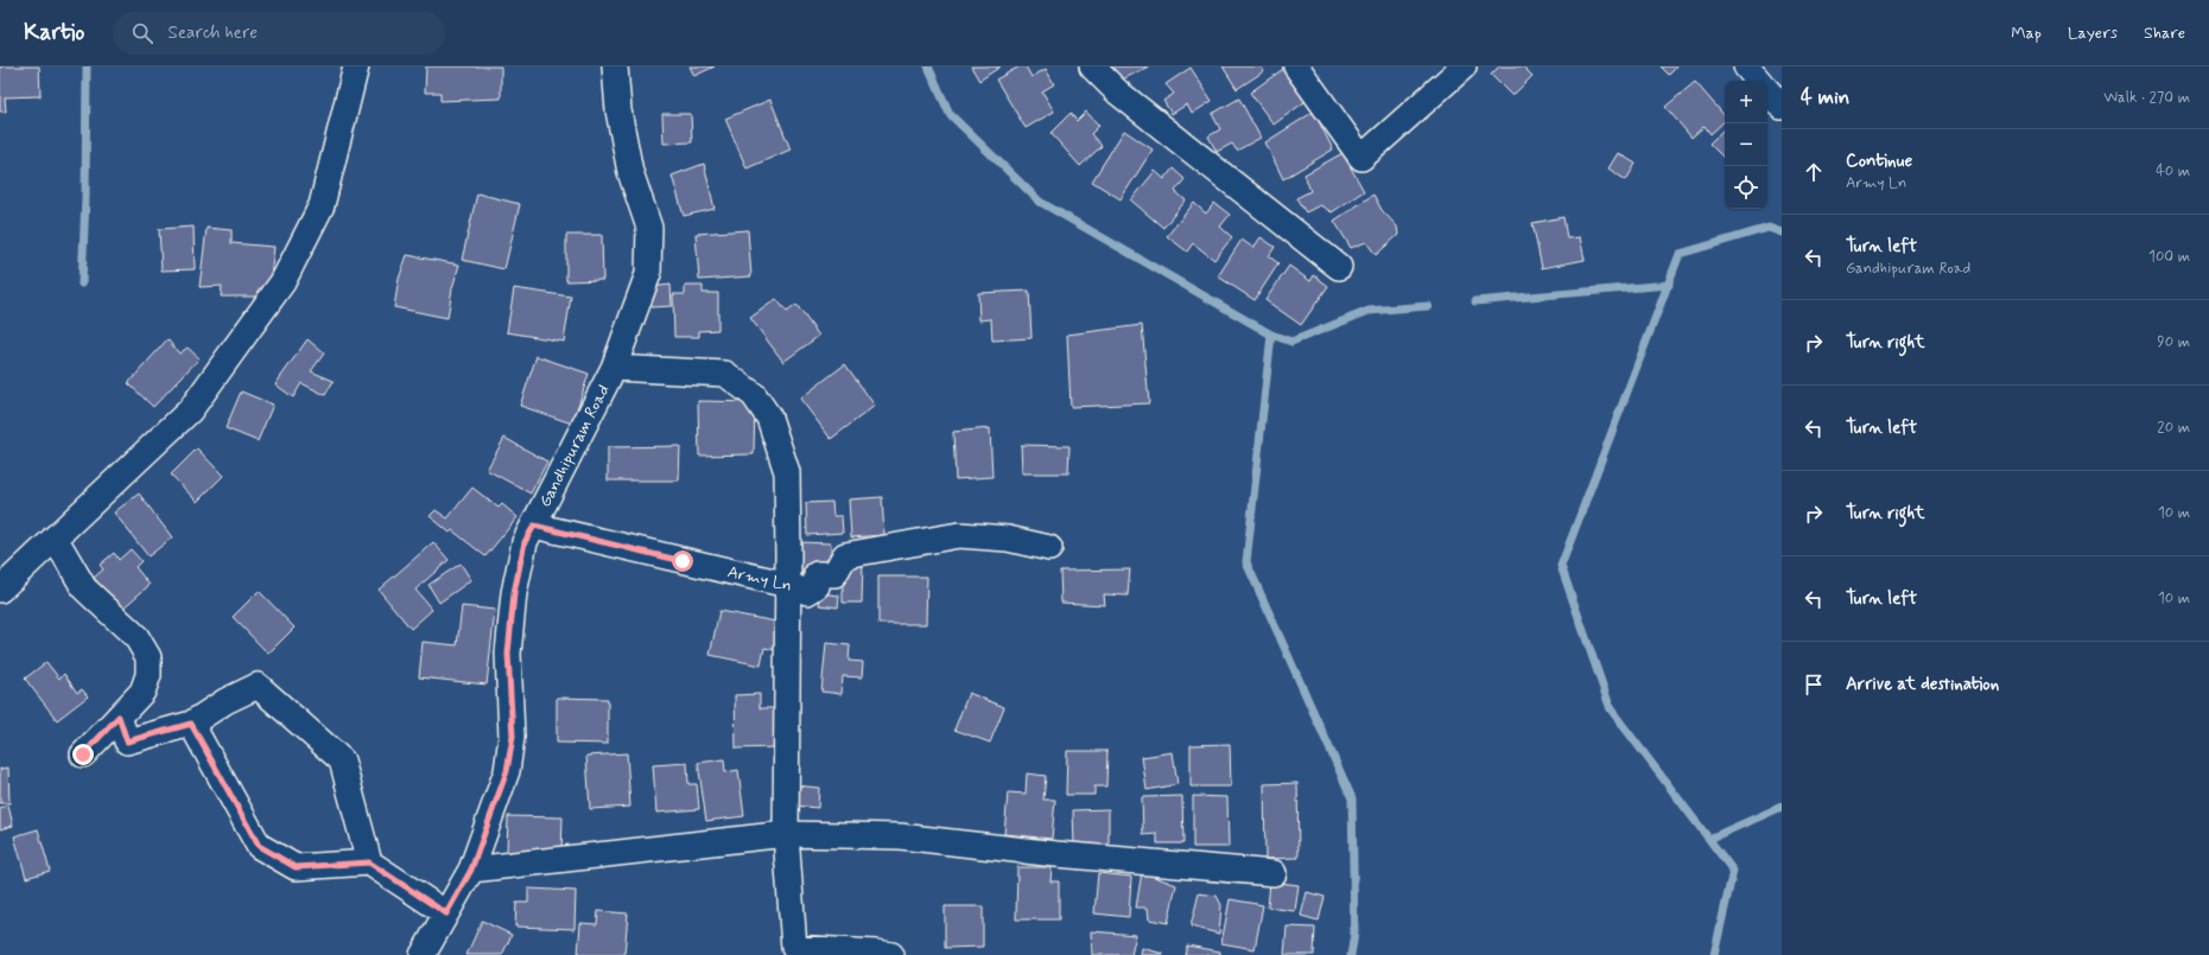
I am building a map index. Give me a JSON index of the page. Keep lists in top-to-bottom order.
{
  "streets": {
    "street": ["Gandhipuram Road", "Army Ln"]
  },
  "crossings": [
    ["Gandhipuram Road", "Army Ln"]
  ],
  "page": {
    "header": "Kartio",
    "search": "Search here",
    "nav": ["Map", "Layers", "Share"],
    "heading": ["4 min", "Walk · 270 m"],
    "map_buttons": ["+", "−"],
    "list": [
      ["Continue", "Army Ln", "40 m"],
      ["Turn left", "Gandhipuram Road", "100 m"],
      ["Turn right", "90 m"],
      ["Turn left", "20 m"],
      ["Turn right", "10 m"],
      ["Turn left", "10 m"],
      "Arrive at destination"
    ]
  }
}
